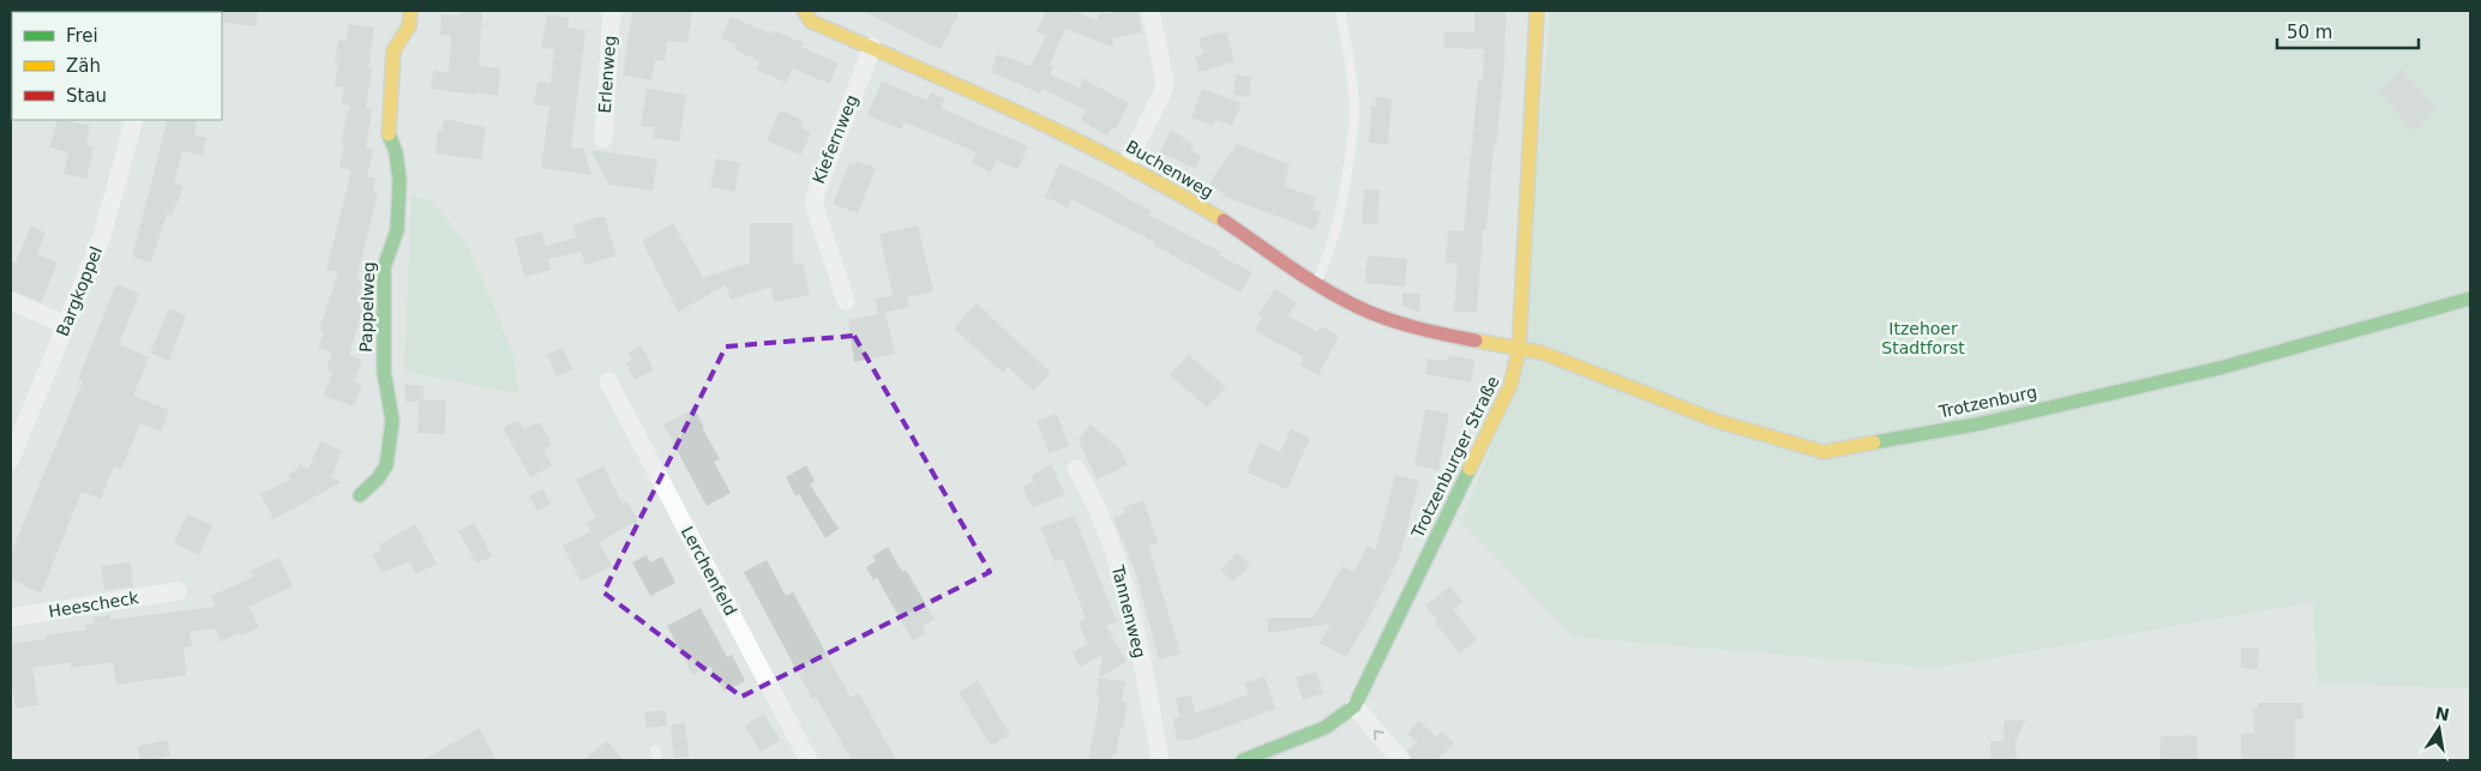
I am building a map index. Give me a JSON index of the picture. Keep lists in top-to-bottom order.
{
  "streets": {
    "street": [
      "Erlenweg",
      "Kiefernweg",
      "Buchenweg",
      "Bargkoppel",
      "Pappelweg",
      "Trotzenburg",
      "Trotzenburger Straße",
      "Lerchenfeld",
      "Heescheck",
      "Tannenweg"
    ]
  },
  "crossings": [
    ["Kiefernweg", "Buchenweg"],
    ["Buchenweg", "Trotzenburg"],
    ["Buchenweg", "Trotzenburger Straße"],
    ["Trotzenburg", "Trotzenburger Straße"]
  ],
  "parks": ["Itzehoer Stadtforst"],
  "legend": ["Frei", "Zäh", "Stau"],
  "scale_bar": "50 m",
  "north": "top"
}
